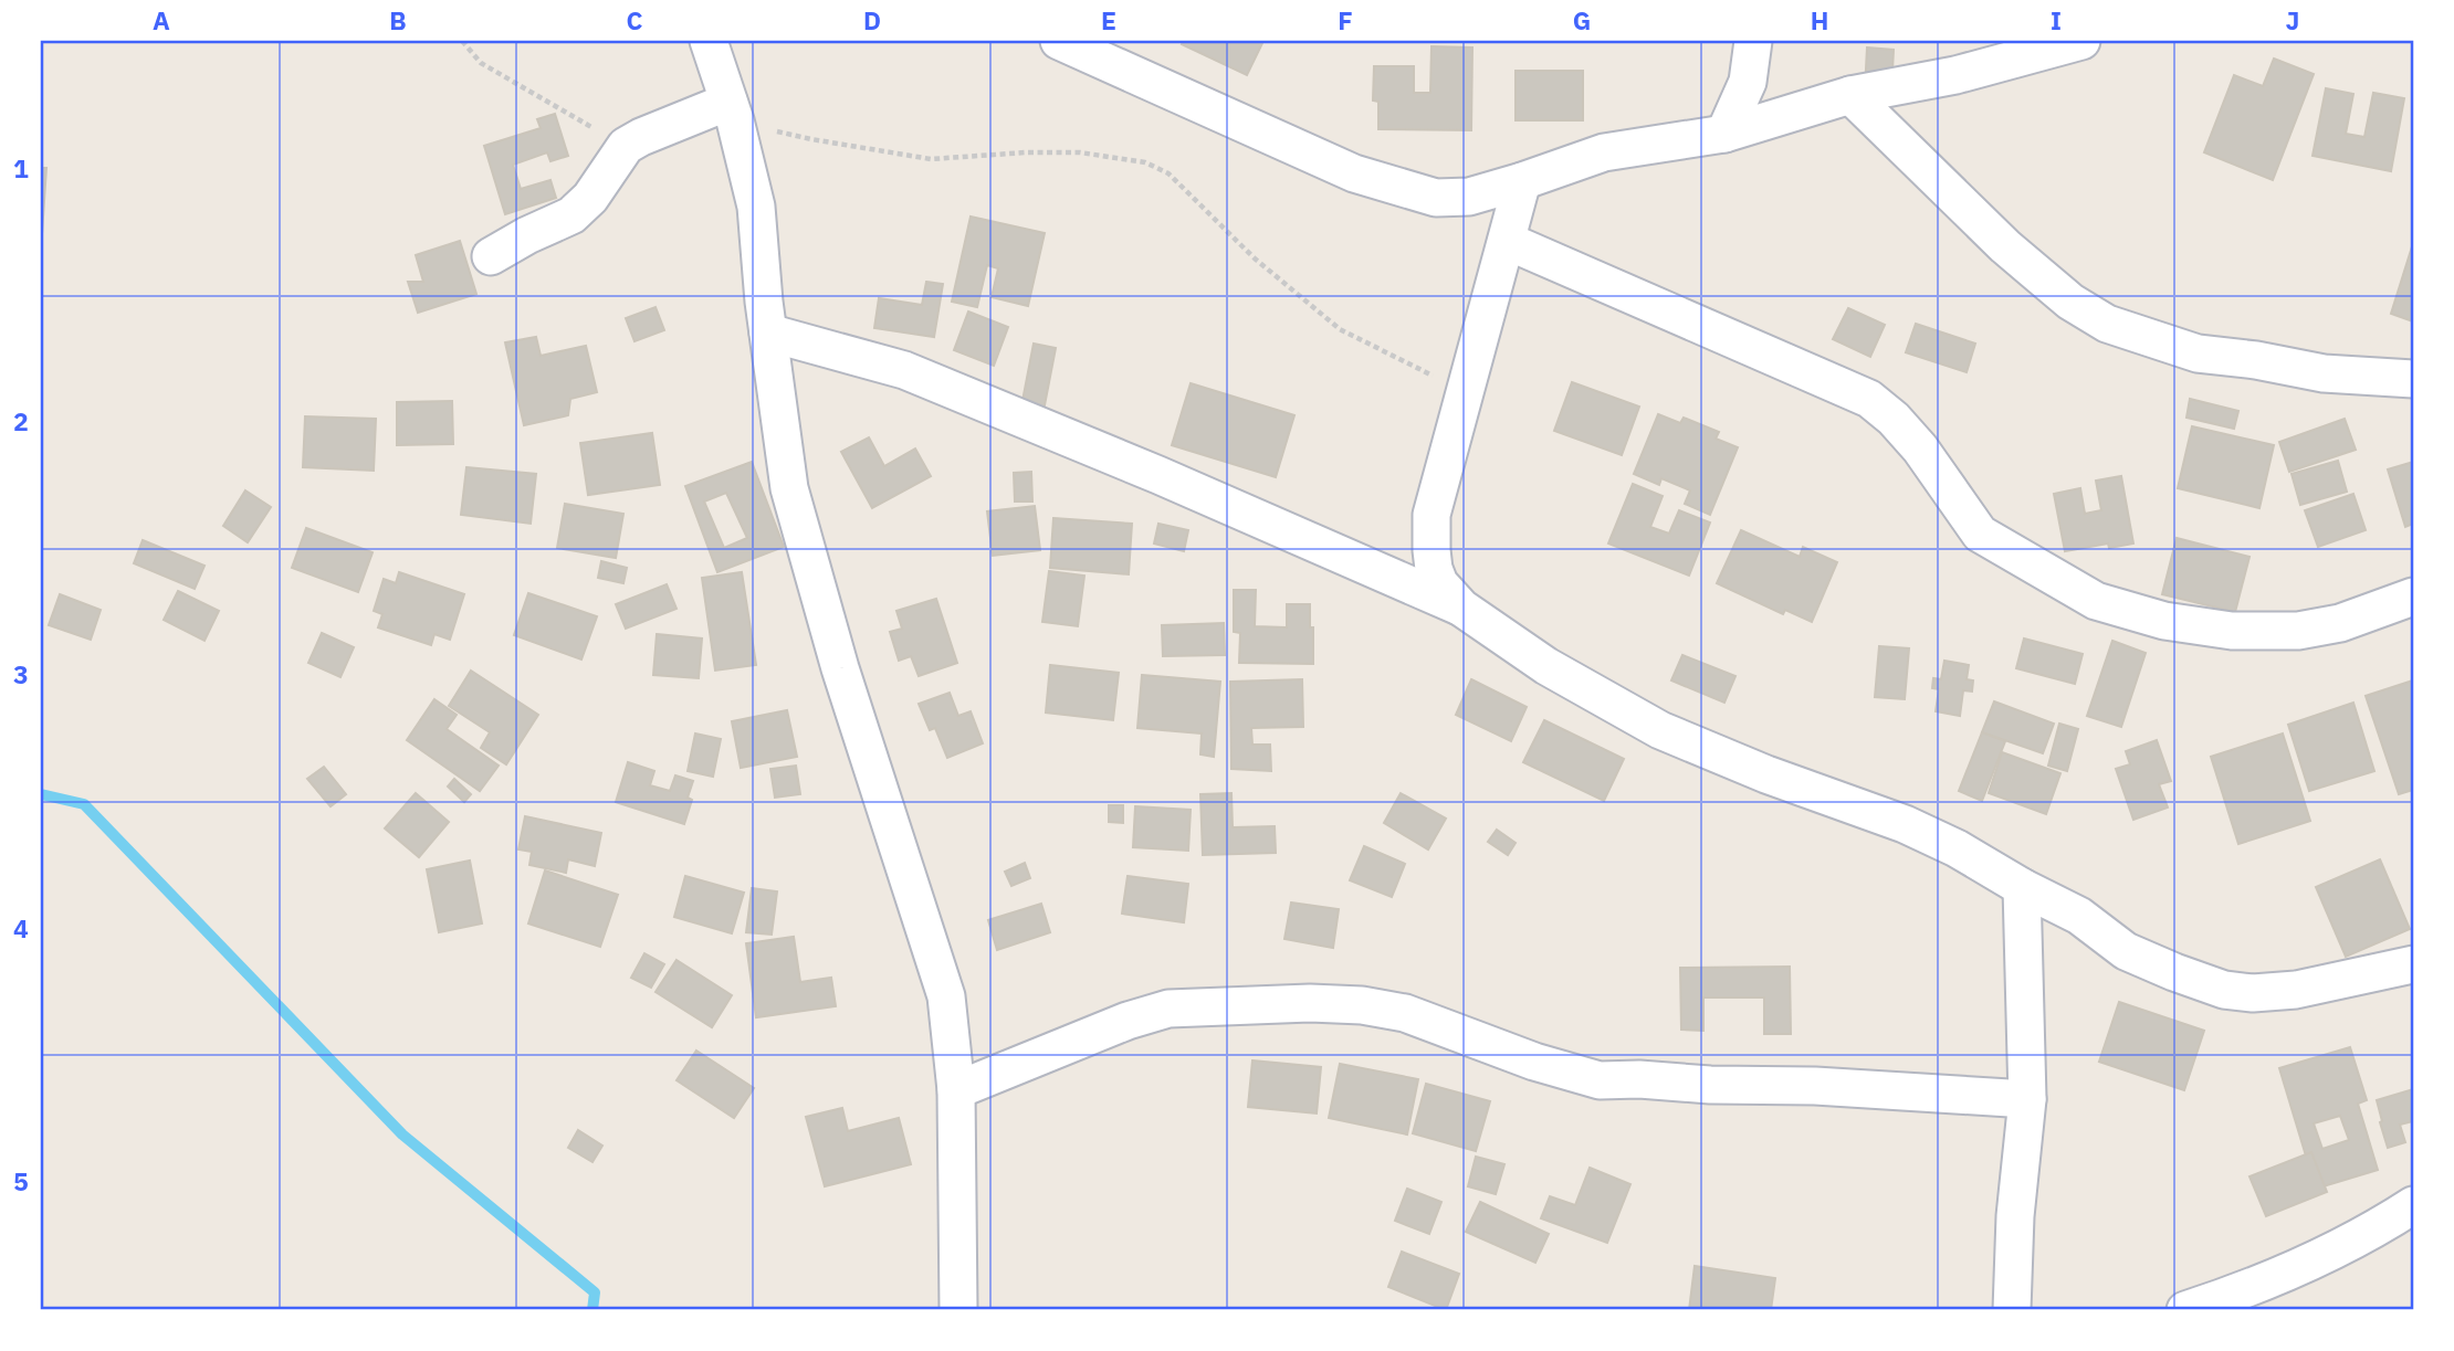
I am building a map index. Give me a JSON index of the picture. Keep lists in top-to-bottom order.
{
  "grid": {
    "columns": [
      "A",
      "B",
      "C",
      "D",
      "E",
      "F",
      "G",
      "H",
      "I",
      "J"
    ],
    "rows": [
      "1",
      "2",
      "3",
      "4",
      "5"
    ]
  }
}
